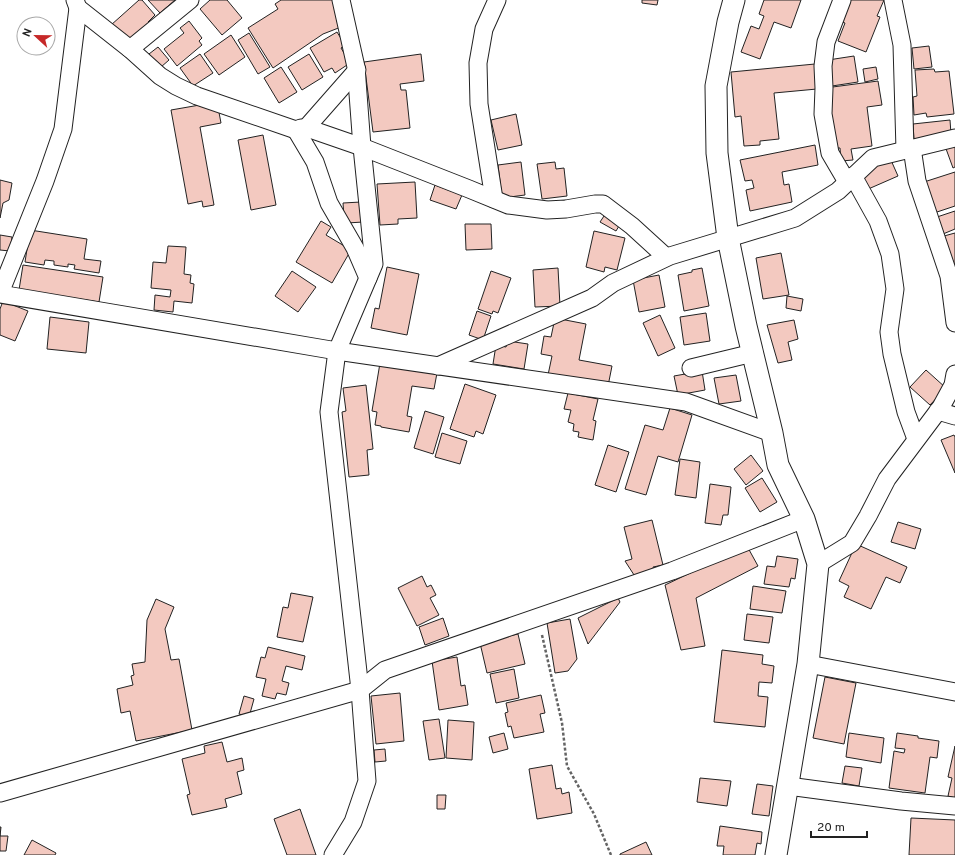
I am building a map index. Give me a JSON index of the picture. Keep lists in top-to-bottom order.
{
  "scale_bar": "20 m",
  "north": "left"
}
